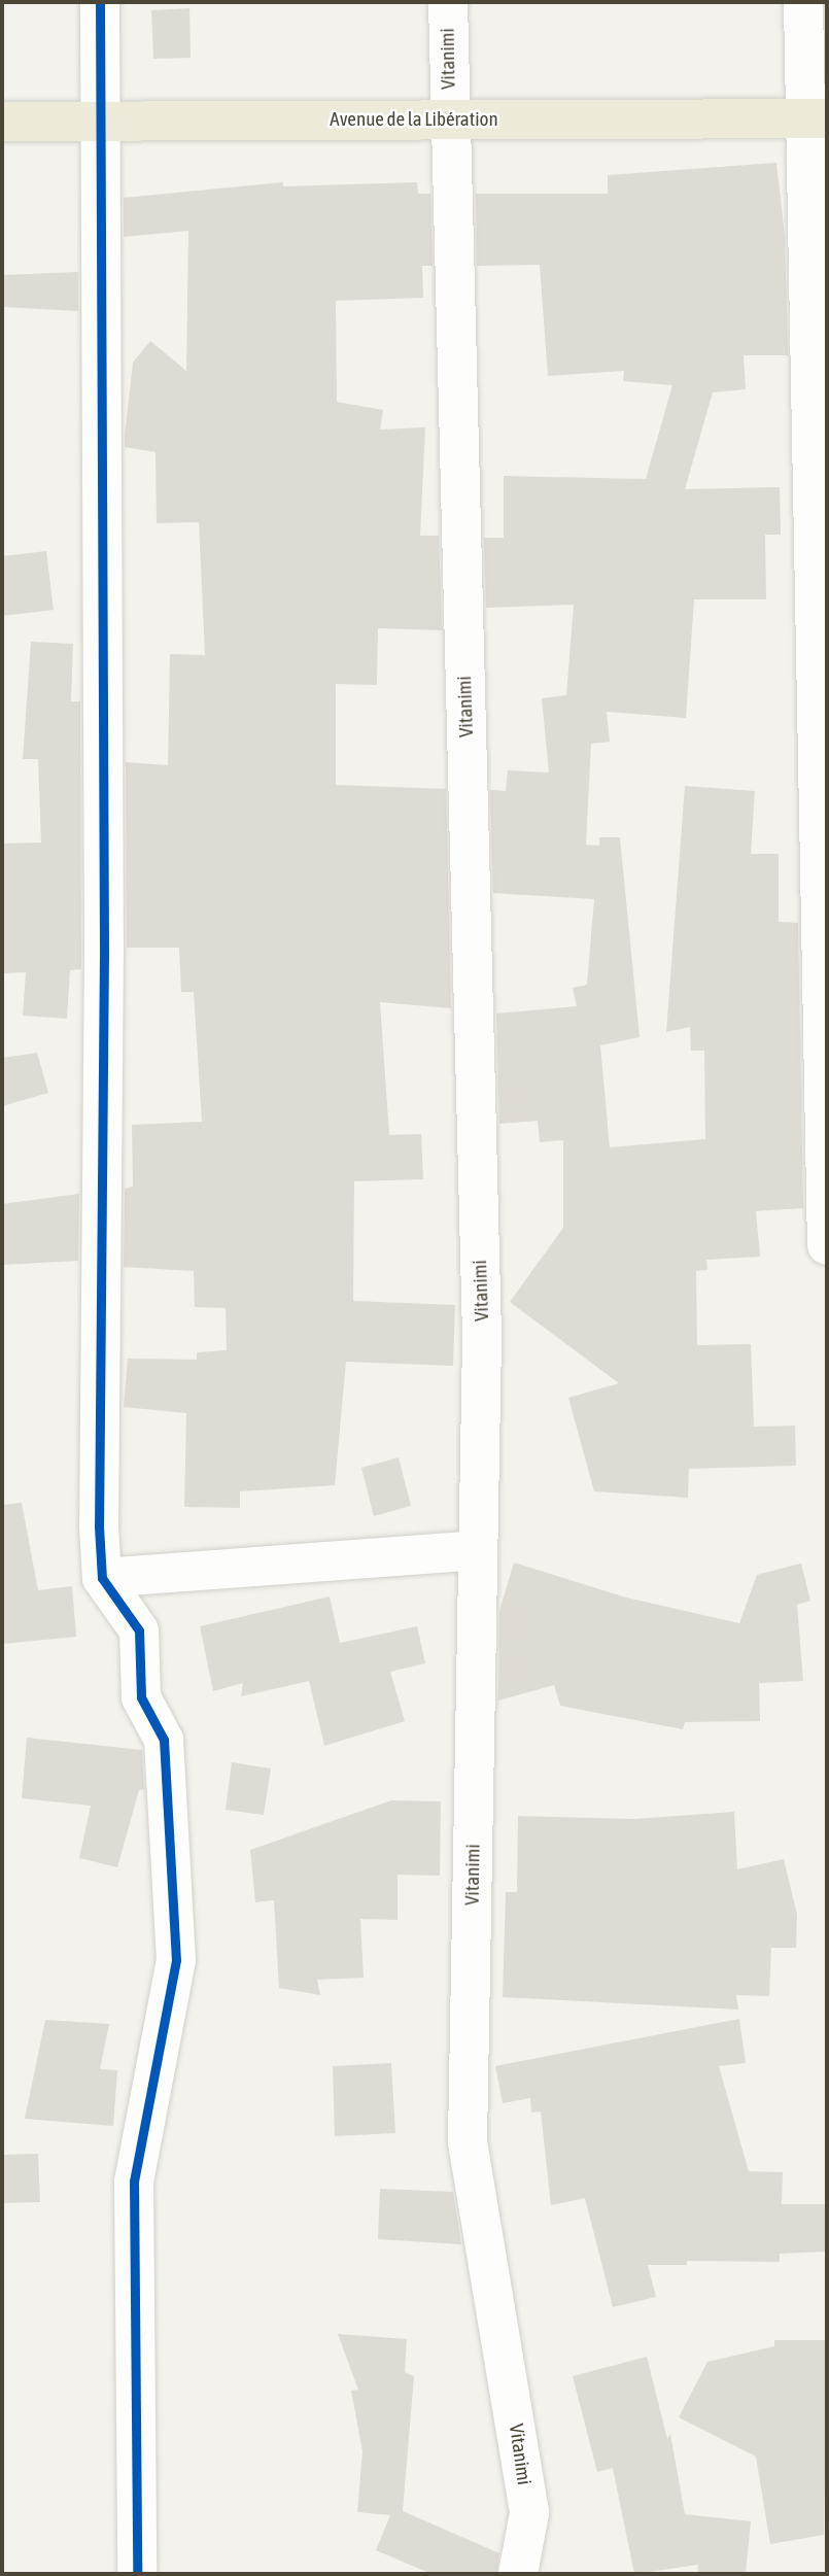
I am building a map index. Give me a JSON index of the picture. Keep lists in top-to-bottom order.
{
  "streets": {
    "highway": ["Avenue de la Libération"],
    "street": ["Vitanimi"]
  },
  "crossings": [
    ["Vitanimi", "Avenue de la Libération"]
  ]
}
